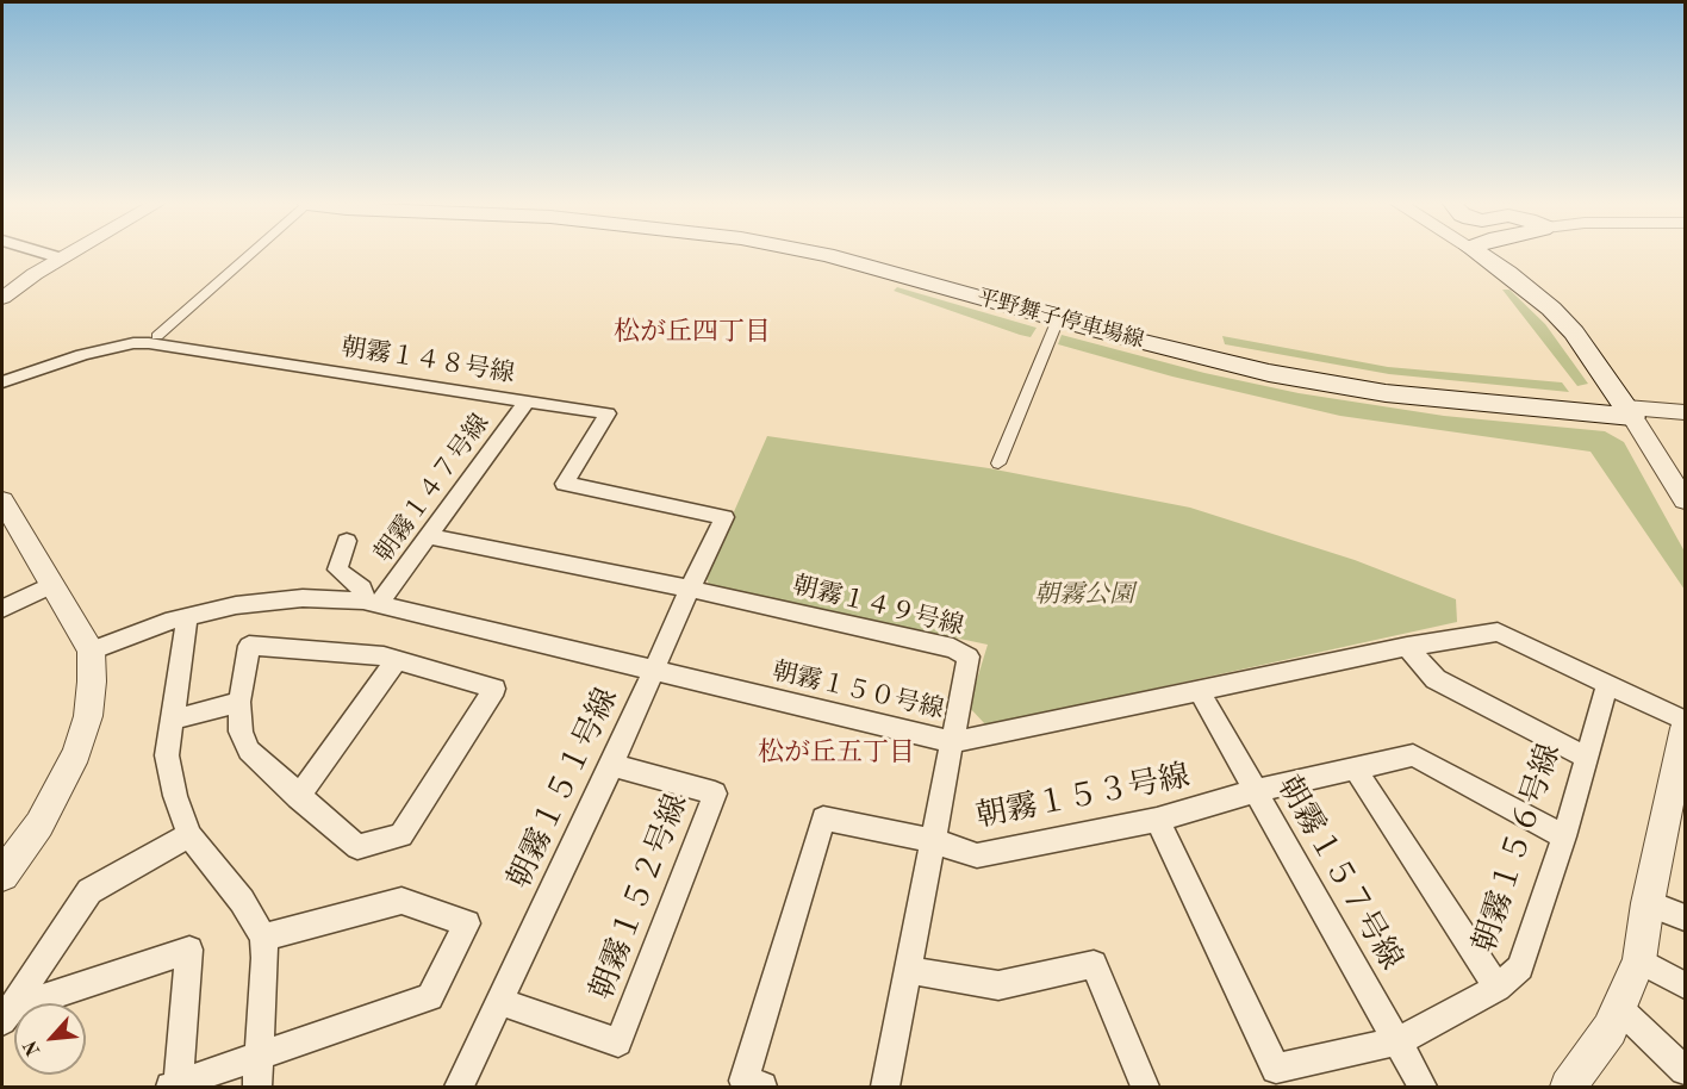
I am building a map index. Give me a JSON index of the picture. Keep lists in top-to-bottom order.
{
  "streets": {
    "main road": ["平野舞子停車場線"],
    "street": [
      "朝霧１４８号線",
      "朝霧１４７号線",
      "朝霧１４９号線",
      "朝霧１５０号線",
      "朝霧１５１号線",
      "朝霧１５３号線",
      "朝霧１５６号線",
      "朝霧１５７号線",
      "朝霧１５２号線"
    ]
  },
  "crossings": [
    ["朝霧１４８号線", "朝霧１４７号線"],
    ["朝霧１４８号線", "朝霧１５１号線"],
    ["朝霧１４７号線", "朝霧１４９号線"],
    ["朝霧１４７号線", "朝霧１５０号線"],
    ["朝霧１４９号線", "朝霧１５０号線"],
    ["朝霧１４９号線", "朝霧１５１号線"],
    ["朝霧１４９号線", "朝霧１５３号線"],
    ["朝霧１５０号線", "朝霧１５１号線"],
    ["朝霧１５０号線", "朝霧１５６号線"],
    ["朝霧１５０号線", "朝霧１５７号線"],
    ["朝霧１５１号線", "朝霧１５２号線"],
    ["朝霧１５３号線", "朝霧１５６号線"],
    ["朝霧１５３号線", "朝霧１５７号線"],
    ["朝霧１５６号線", "朝霧１５７号線"]
  ],
  "districts": ["松が丘四丁目", "松が丘五丁目"],
  "parks": ["朝霧公園"],
  "north": "bottom left"
}
